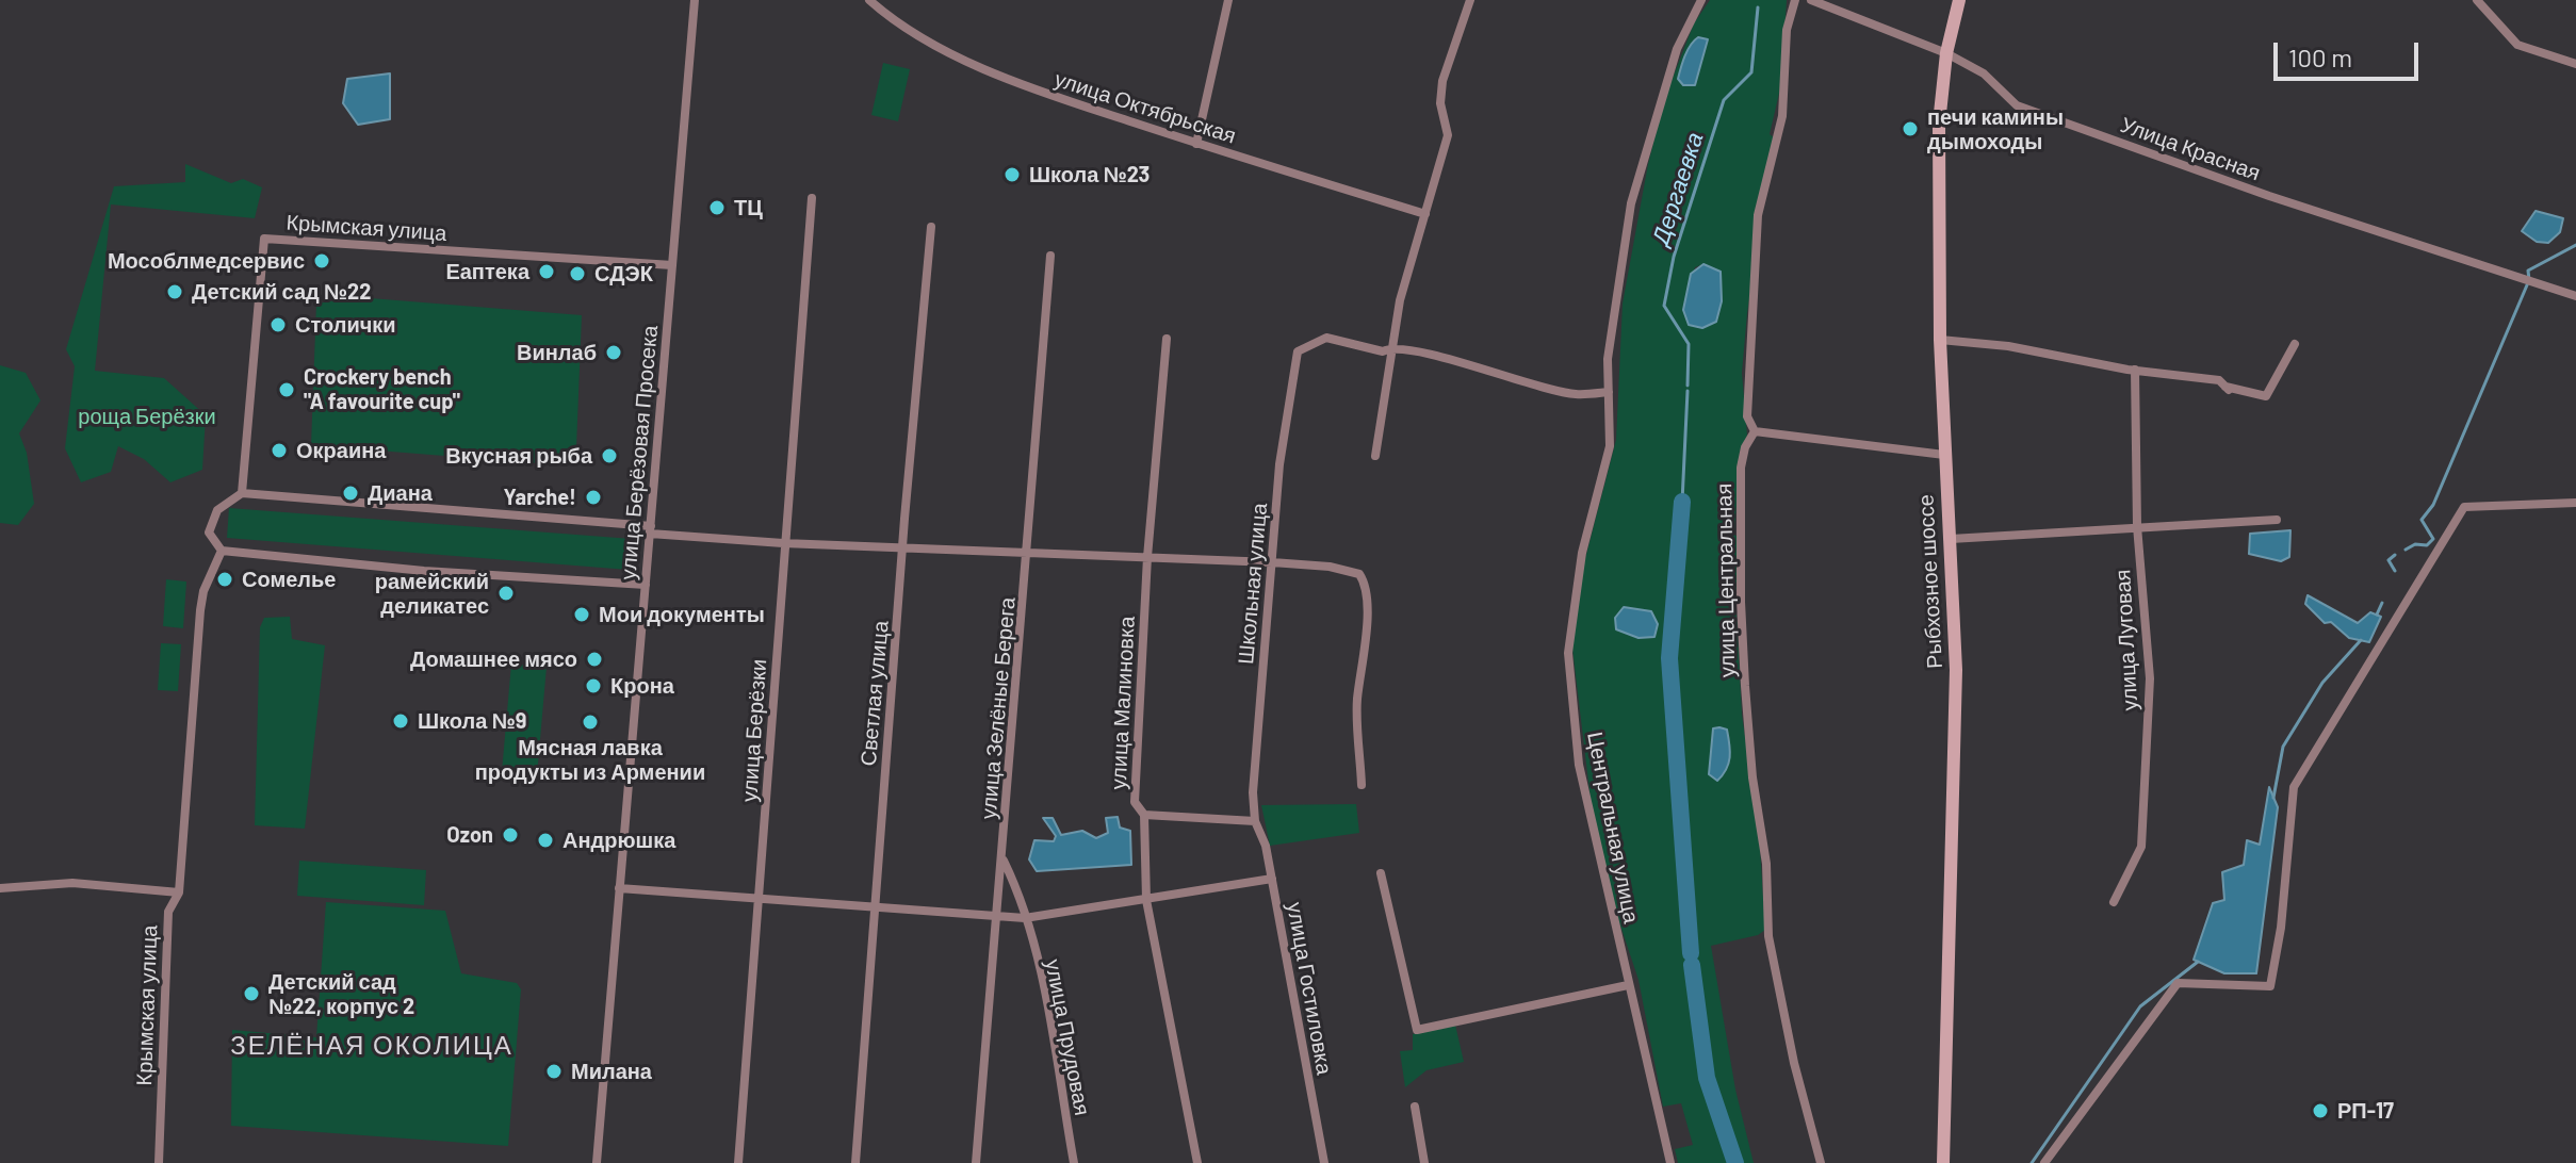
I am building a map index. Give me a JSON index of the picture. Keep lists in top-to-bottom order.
{
  "streets": {
    "main road": ["Рыбхозное шоссе"],
    "street": [
      "улица Октябрьская",
      "Улица Красная",
      "Крымская улица",
      "улица Берёзовая Просека",
      "улица Центральная",
      "Школьная улица",
      "улица Луговая",
      "Светлая улица",
      "улица Малиновка",
      "улица Зелёные Берега",
      "улица Берёзки",
      "Центральная улица",
      "улица Гостиловка",
      "улица Прудовая"
    ]
  },
  "crossings": [
    ["Улица Красная", "Рыбхозное шоссе"],
    ["Крымская улица", "улица Берёзовая Просека"],
    ["Школьная улица", "улица Гостиловка"],
    ["улица Зелёные Берега", "улица Прудовая"]
  ],
  "districts": ["ЗЕЛЁНАЯ ОКОЛИЦА"],
  "water": ["Дергаевка"],
  "parks": ["роща Берёзки"],
  "places": [
    "печи камины дымоходы",
    "Школа №23",
    "ТЦ",
    "Мособлмедсервис",
    "Еаптека",
    "СДЭК",
    "Детский сад №22",
    "Столички",
    "Винлаб",
    "Crockery bench \"A favourite cup\"",
    "Окраина",
    "Вкусная рыба",
    "Диана",
    "Yarche!",
    "Сомелье",
    "рамейский деликатес",
    "Мои документы",
    "Домашнее мясо",
    "Крона",
    "Школа №9",
    "Мясная лавка продукты из Армении",
    "Ozon",
    "Андрюшка",
    "Детский сад №22, корпус 2",
    "Милана",
    "РП-17"
  ],
  "scale_bar": "100 m"
}
